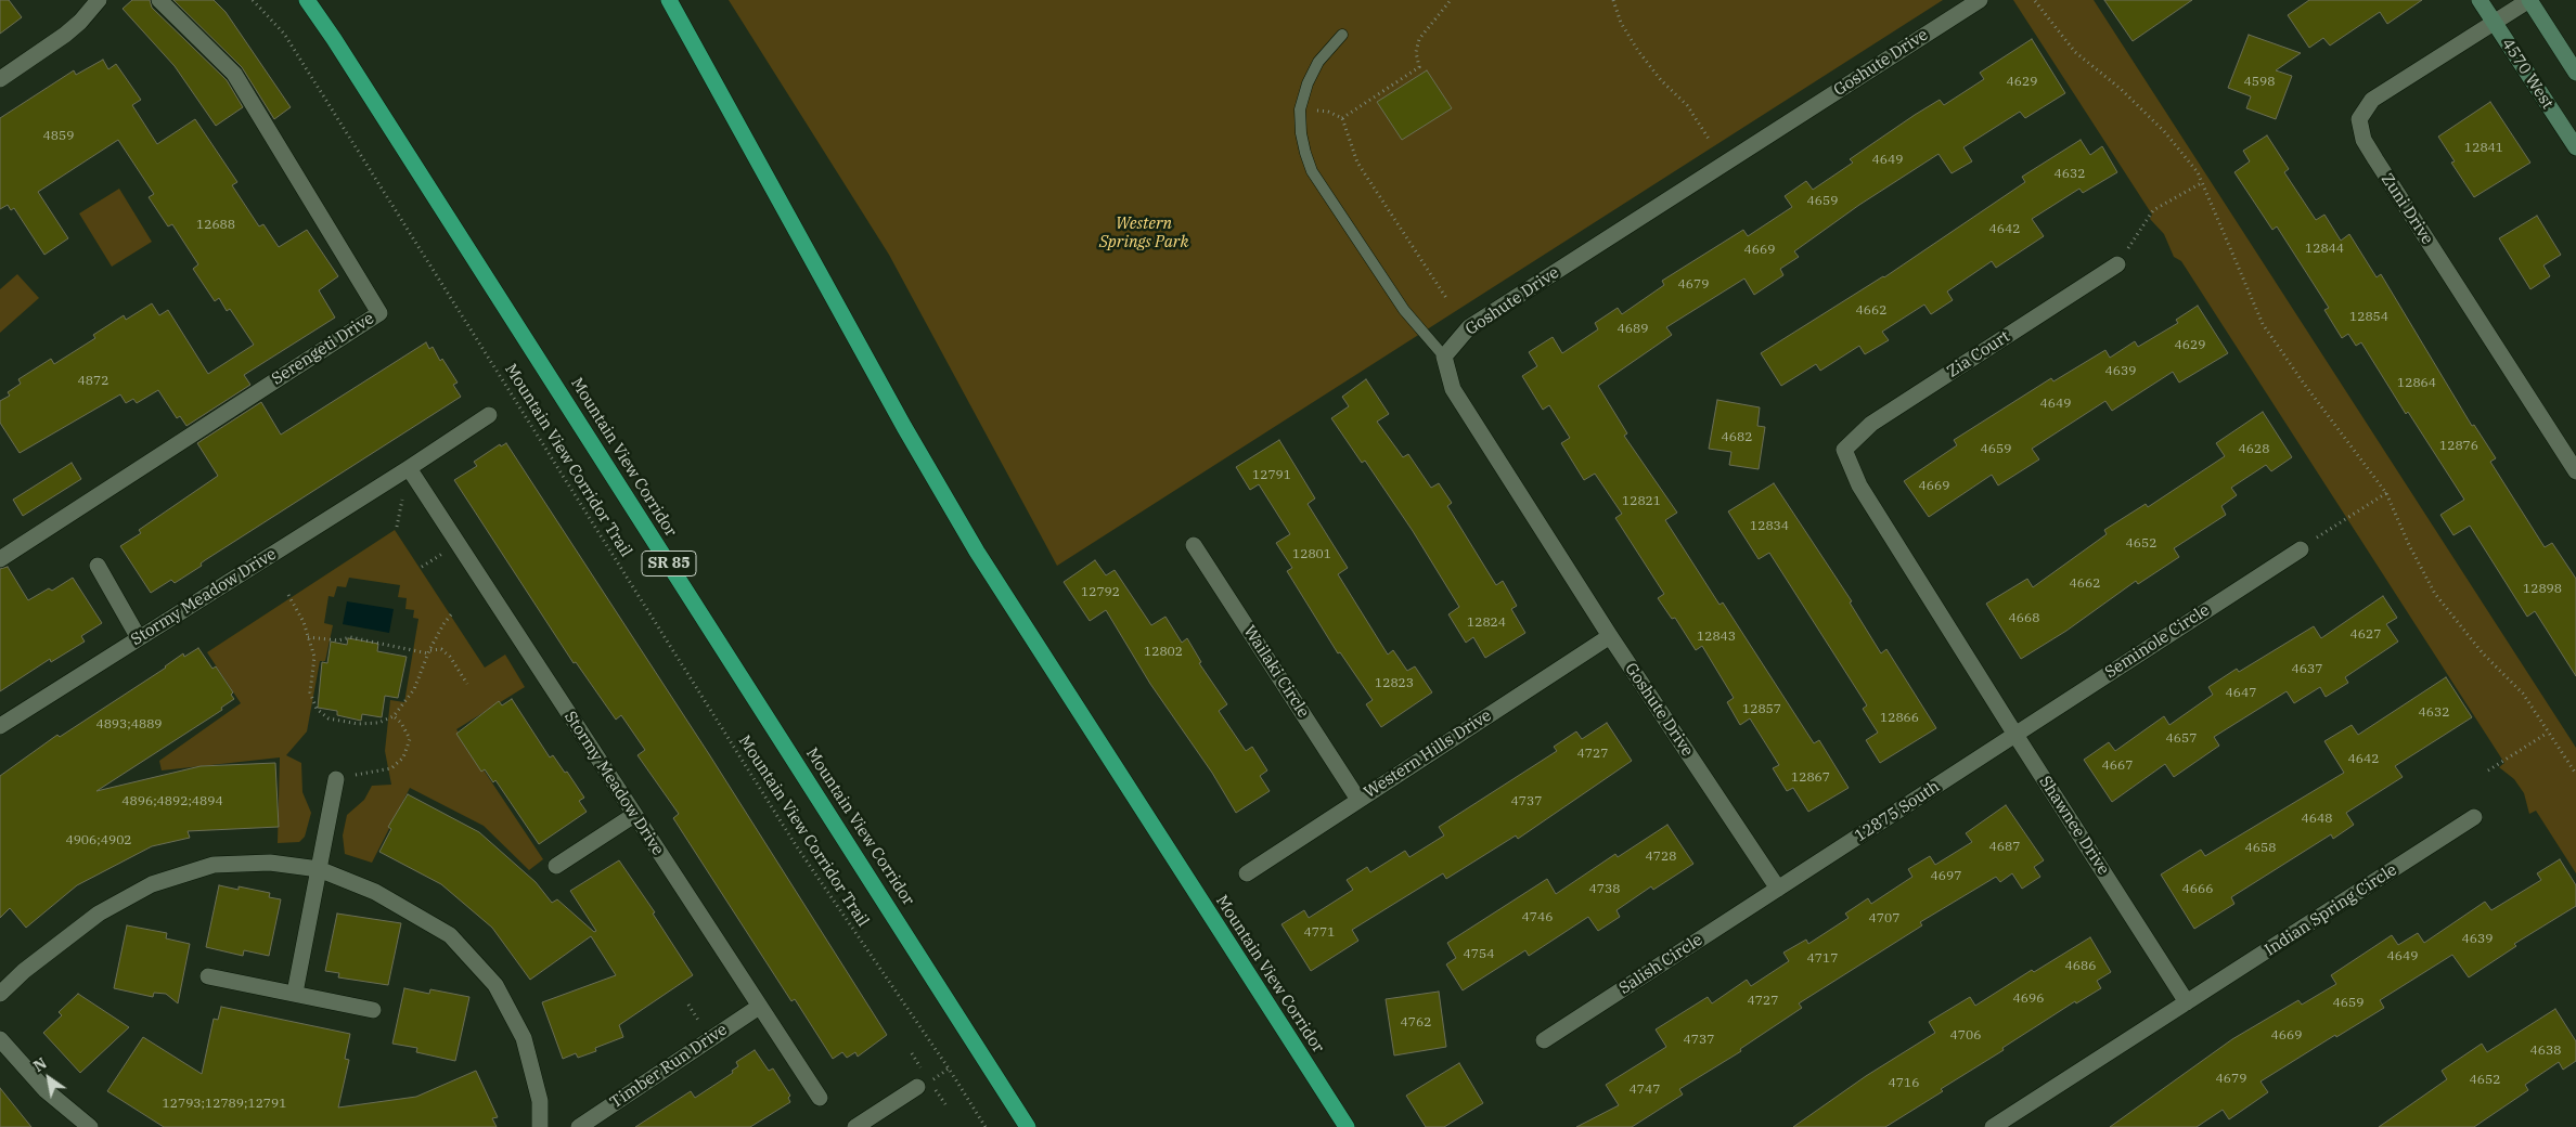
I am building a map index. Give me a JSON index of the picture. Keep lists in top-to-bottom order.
{
  "streets": {
    "highway": ["Mountain View Corridor", "SR 85"],
    "main road": ["4570 West"],
    "street": [
      "Goshute Drive",
      "Zuni Drive",
      "Serengeti Drive",
      "Zia Court",
      "Stormy Meadow Drive",
      "Seminole Circle",
      "Wailaki Circle",
      "Western Hills Drive",
      "12875 South",
      "Shawnee Drive",
      "Indian Spring Circle",
      "Salish Circle",
      "Timber Run Drive"
    ],
    "path": ["Mountain View Corridor Trail"]
  },
  "crossings": [
    ["Goshute Drive", "Western Hills Drive"],
    ["Goshute Drive", "12875 South"],
    ["Goshute Drive", "Salish Circle"],
    ["4570 West", "Zuni Drive"],
    ["Zia Court", "Shawnee Drive"],
    ["Stormy Meadow Drive", "Timber Run Drive"],
    ["Seminole Circle", "12875 South"],
    ["Seminole Circle", "Shawnee Drive"],
    ["Wailaki Circle", "Western Hills Drive"],
    ["12875 South", "Shawnee Drive"],
    ["12875 South", "Salish Circle"],
    ["Shawnee Drive", "Indian Spring Circle"]
  ],
  "parks": ["Western Springs Park"],
  "house_numbers": [
    "4629",
    "4598",
    "4859",
    "12841",
    "4649",
    "4632",
    "4659",
    "12688",
    "4642",
    "12844",
    "4669",
    "4679",
    "4662",
    "12854",
    "4689",
    "4629",
    "4639",
    "4872",
    "12864",
    "4649",
    "4682",
    "12876",
    "4659",
    "4628",
    "12791",
    "4669",
    "12821",
    "12834",
    "4652",
    "12801",
    "4662",
    "12898",
    "12792",
    "4668",
    "12824",
    "4627",
    "12843",
    "12802",
    "4637",
    "12823",
    "4647",
    "12857",
    "4632",
    "12866",
    "4893;4889",
    "4657",
    "4727",
    "4642",
    "4667",
    "12867",
    "4896;4892;4894",
    "4737",
    "4648",
    "4906;4902",
    "4687",
    "4658",
    "4728",
    "4697",
    "4738",
    "4666",
    "4746",
    "4707",
    "4771",
    "4639",
    "4754",
    "4649",
    "4717",
    "4686",
    "4696",
    "4727",
    "4659",
    "4762",
    "4706",
    "4669",
    "4737",
    "4638",
    "4679",
    "4652",
    "4716",
    "4747",
    "12793;12789;12791"
  ],
  "north": "top left"
}
